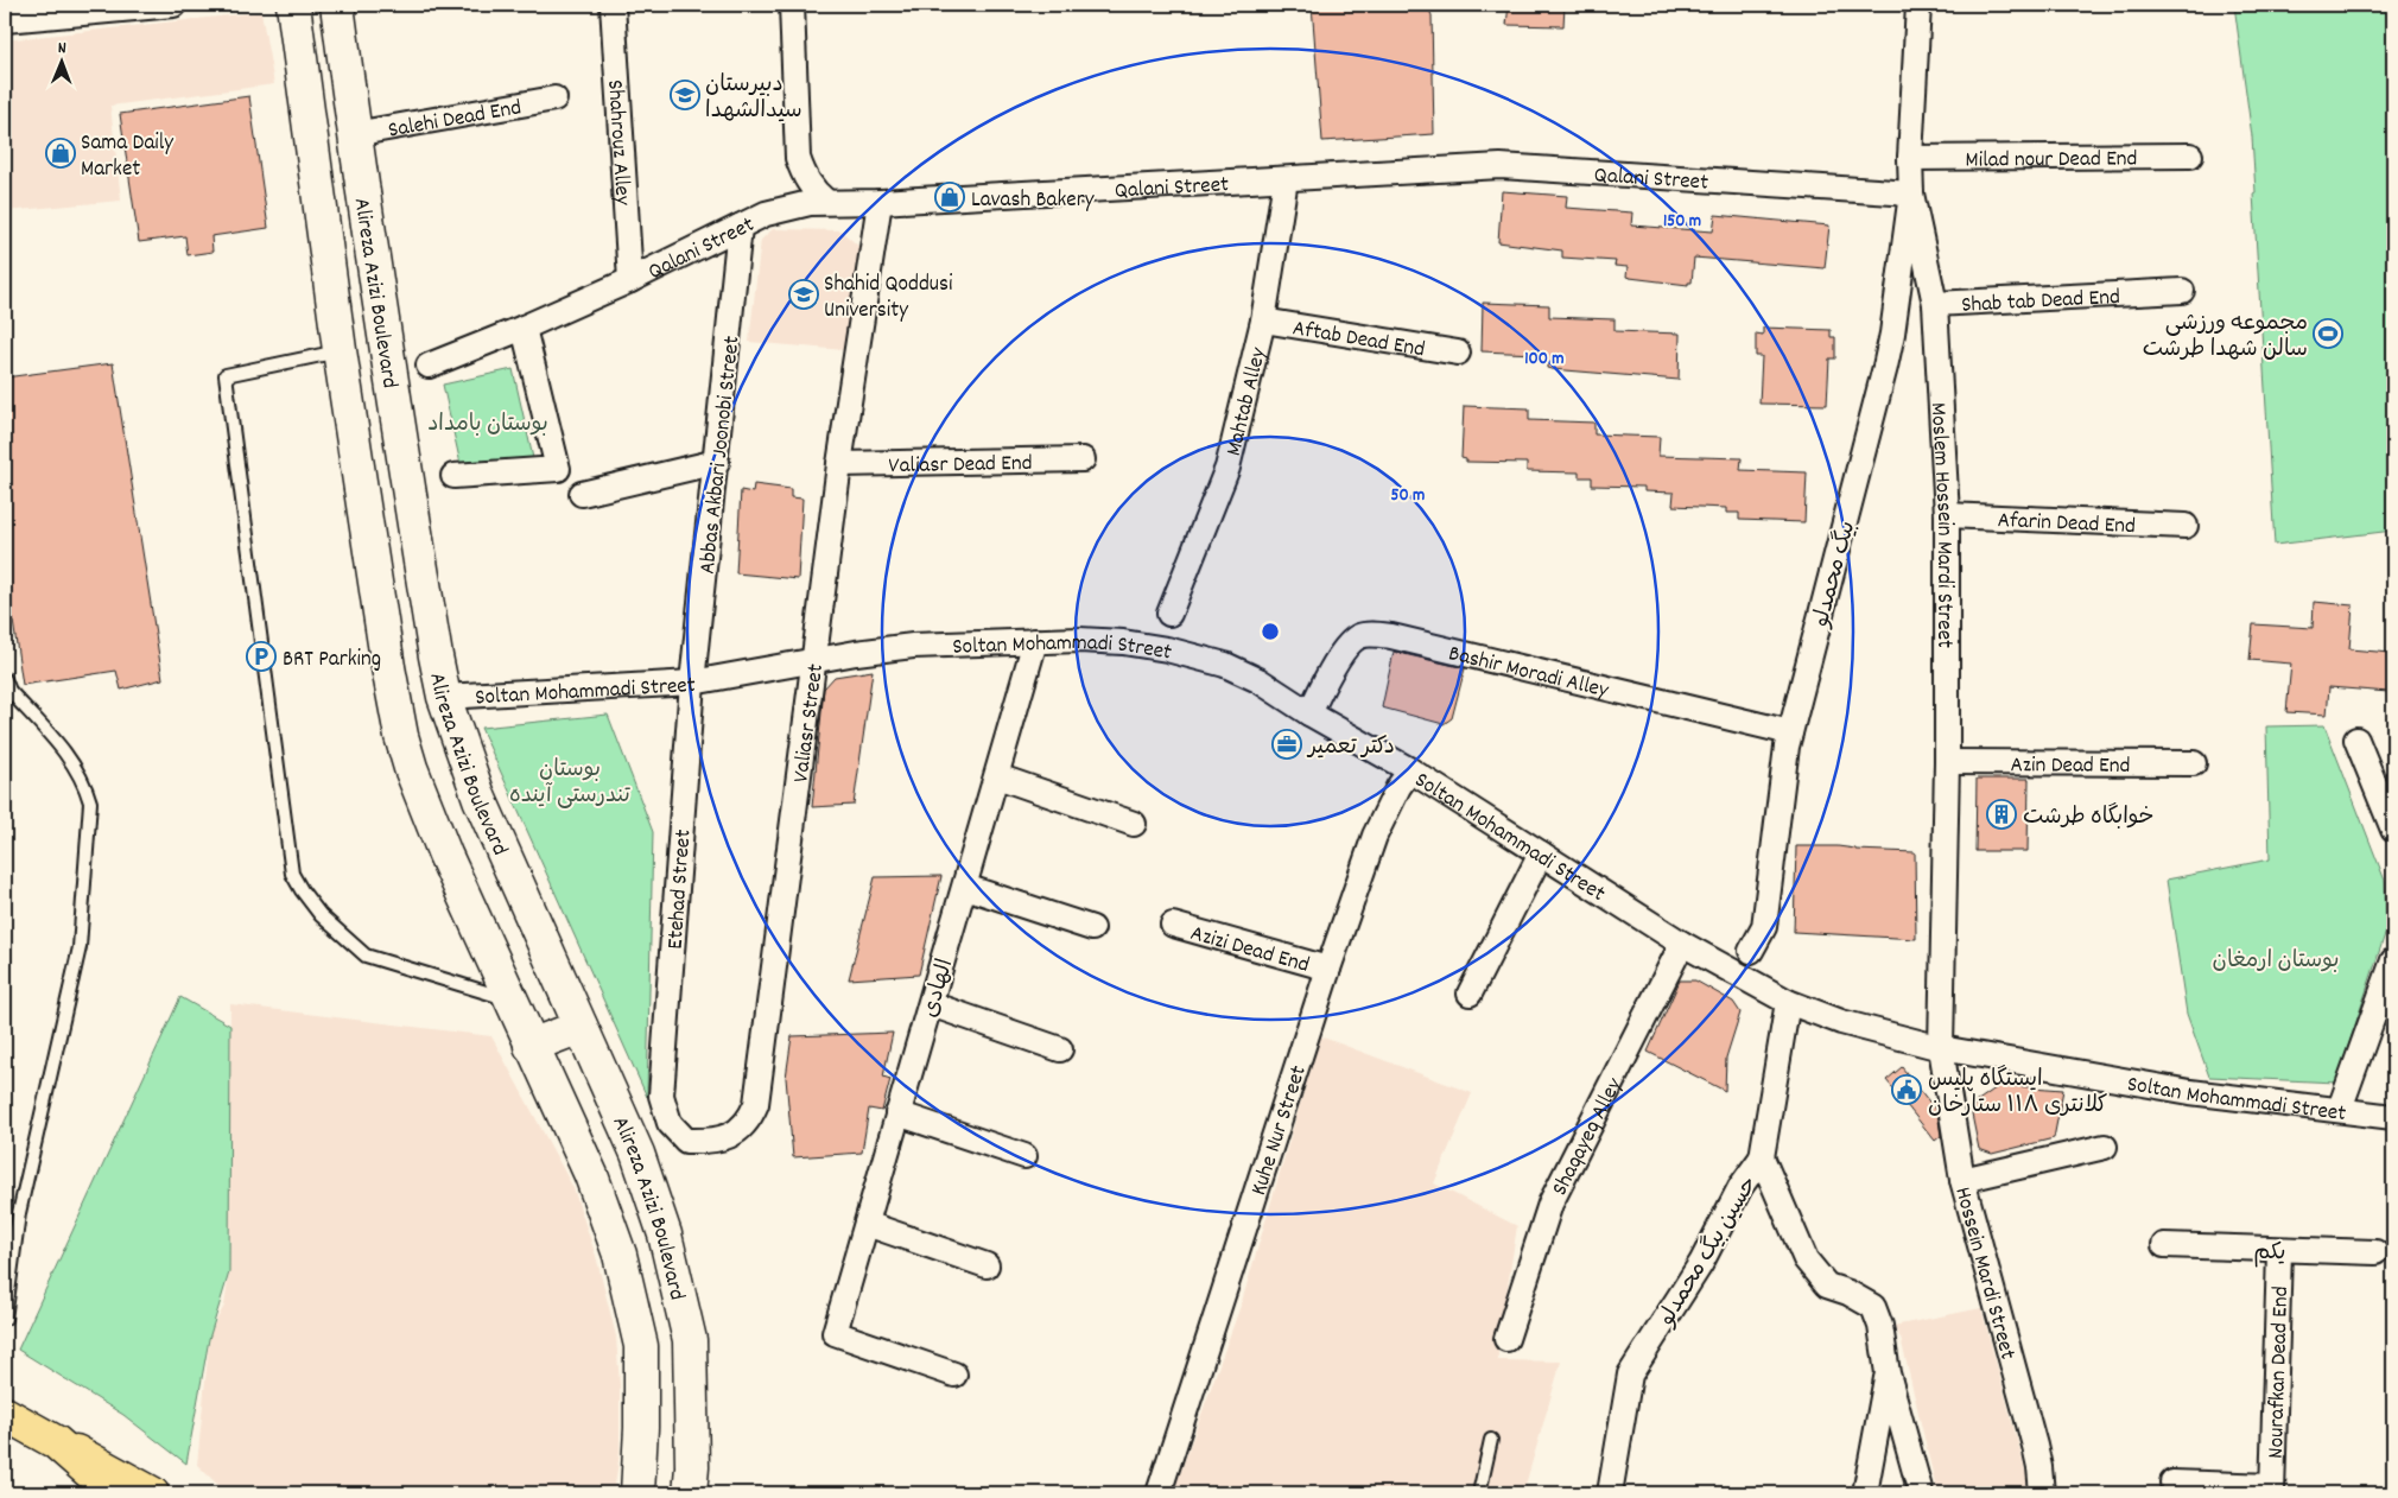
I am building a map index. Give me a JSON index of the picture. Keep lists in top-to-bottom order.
{
  "streets": {
    "main road": ["Alireza Azizi Boulevard"],
    "street": [
      "Salehi Dead End",
      "Shahrouz Alley",
      "Milad nour Dead End",
      "Qalani Street",
      "Shab tab Dead End",
      "Aftab Dead End",
      "Mahtab Alley",
      "Abbas Akbari Joonobi Street",
      "Valiasr Dead End",
      "Afarin Dead End",
      "Moslem Hossein Mardi Street",
      "بیگ محمدلو",
      "Soltan Mohammadi Street",
      "Bashir Moradi Alley",
      "Valiasr Street",
      "Azin Dead End",
      "Etehad Street",
      "Azizi Dead End",
      "الهادی",
      "Kuhe Nur Street",
      "Shaqayeq Alley",
      "حسین بیگ محمدلو",
      "یکم",
      "Hossein Mardi Street",
      "Nourafkan Dead End"
    ]
  },
  "crossings": [
    ["Salehi Dead End", "Alireza Azizi Boulevard"],
    ["Shahrouz Alley", "Qalani Street"],
    ["Milad nour Dead End", "Moslem Hossein Mardi Street"],
    ["Qalani Street", "Mahtab Alley"],
    ["Qalani Street", "Abbas Akbari Joonobi Street"],
    ["Qalani Street", "Moslem Hossein Mardi Street"],
    ["Qalani Street", "بیگ محمدلو"],
    ["Qalani Street", "Valiasr Street"],
    ["Alireza Azizi Boulevard", "Soltan Mohammadi Street"],
    ["Shab tab Dead End", "Moslem Hossein Mardi Street"],
    ["Aftab Dead End", "Mahtab Alley"],
    ["Abbas Akbari Joonobi Street", "Soltan Mohammadi Street"],
    ["Abbas Akbari Joonobi Street", "Etehad Street"],
    ["Valiasr Dead End", "Valiasr Street"],
    ["Afarin Dead End", "Moslem Hossein Mardi Street"],
    ["Moslem Hossein Mardi Street", "بیگ محمدلو"],
    ["Moslem Hossein Mardi Street", "Soltan Mohammadi Street"],
    ["Moslem Hossein Mardi Street", "Azin Dead End"],
    ["Moslem Hossein Mardi Street", "Hossein Mardi Street"],
    ["بیگ محمدلو", "Bashir Moradi Alley"],
    ["Soltan Mohammadi Street", "Bashir Moradi Alley"],
    ["Soltan Mohammadi Street", "Valiasr Street"],
    ["Soltan Mohammadi Street", "Etehad Street"],
    ["Soltan Mohammadi Street", "الهادی"],
    ["Soltan Mohammadi Street", "Kuhe Nur Street"],
    ["Soltan Mohammadi Street", "Shaqayeq Alley"],
    ["Soltan Mohammadi Street", "حسین بیگ محمدلو"],
    ["Soltan Mohammadi Street", "Hossein Mardi Street"],
    ["Valiasr Street", "Etehad Street"],
    ["Azizi Dead End", "Kuhe Nur Street"],
    ["یکم", "Nourafkan Dead End"]
  ],
  "parks": ["بوستان بامداد", "بوستان تندرستی آینده", "بوستان ارمغان"],
  "places": {
    "school or university": ["دبيرستان سیدالشهدا", "Shahid Qoddusi University"],
    "shop": ["Sama Daily Market", "Lavash Bakery"],
    "sports": ["مجموعه ورزشی سالن شهدا طرشت"],
    "parking": ["BRT Parking"],
    "office": ["دکتر تعمیر"],
    "building": ["خوابگاه طرشت"],
    "public building": ["ایستگاه پلیس کلانتری ۱۱۸ ستارخان"]
  },
  "north": "top",
  "rings": ["150 m", "100 m", "50 m"]
}
